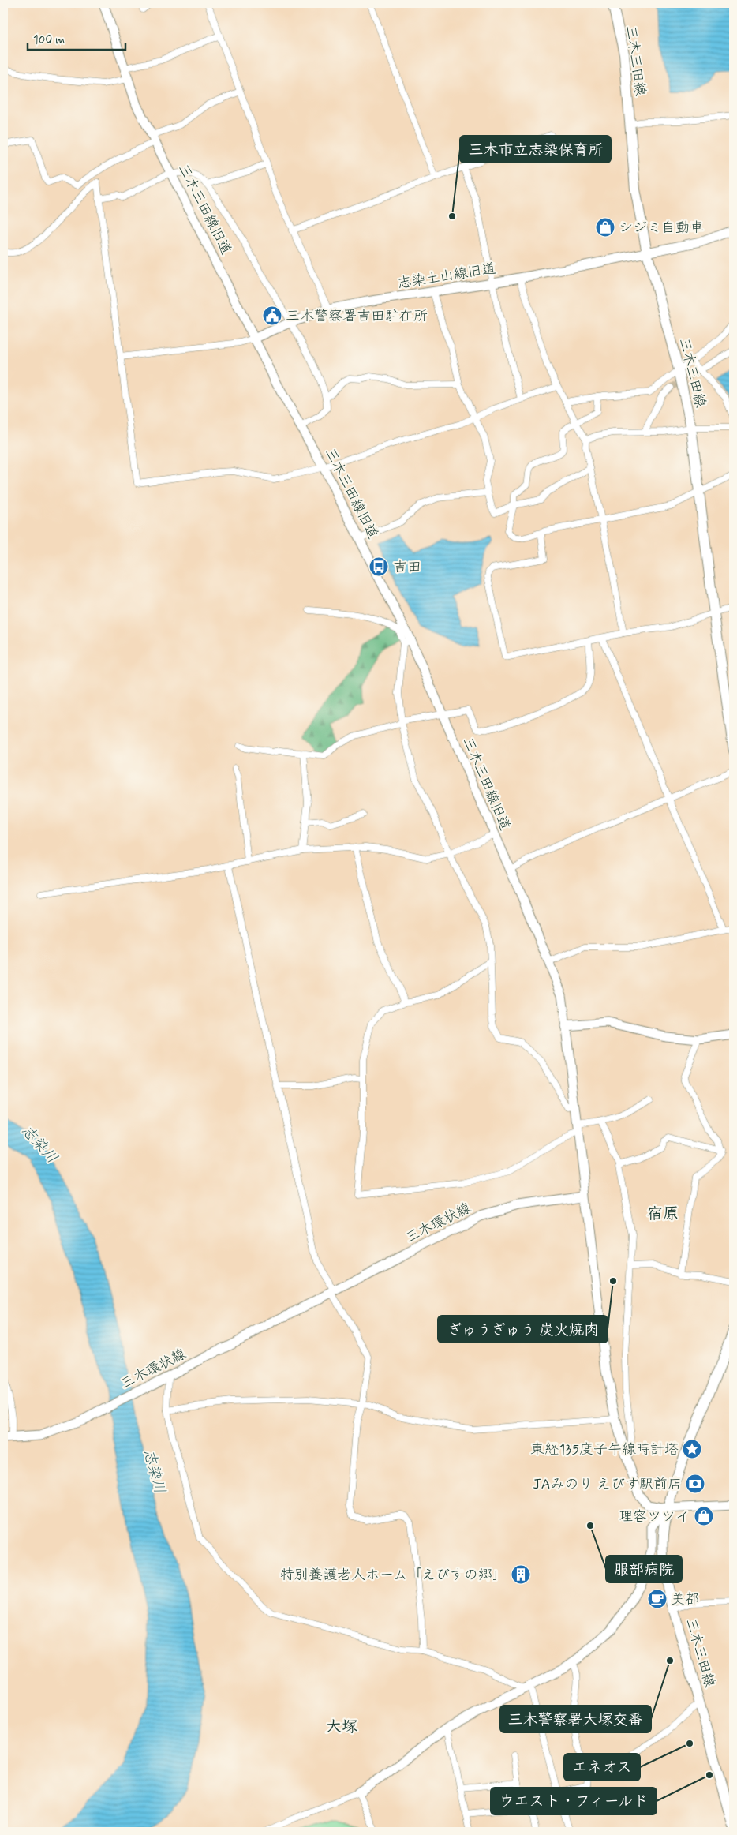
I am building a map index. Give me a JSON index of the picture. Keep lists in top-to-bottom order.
{
  "streets": {
    "main road": ["三木三田線"],
    "street": ["三木三田線旧道", "志染土山線旧道", "三木環状線"]
  },
  "crossings": [
    ["三木三田線", "志染土山線旧道"],
    ["三木三田線旧道", "志染土山線旧道"]
  ],
  "districts": ["宿原", "大塚"],
  "water": ["志染川"],
  "places": {
    "other": [
      "三木市立志染保育所",
      "ぎゅうぎゅう 炭火焼肉",
      "服部病院",
      "三木警察署大塚交番",
      "エネオス",
      "ウエスト・フィールド"
    ],
    "shop": ["シジミ自動車", "理容ツツイ"],
    "public building": ["三木警察署吉田駐在所"],
    "bus stop": ["吉田"],
    "place": ["東経135度子午線時計塔"],
    "bank": ["JAみのり えびす駅前店"],
    "building": ["特別養護老人ホーム「えびすの郷」"],
    "cafe": ["美都"]
  },
  "scale_bar": "100 m"
}
